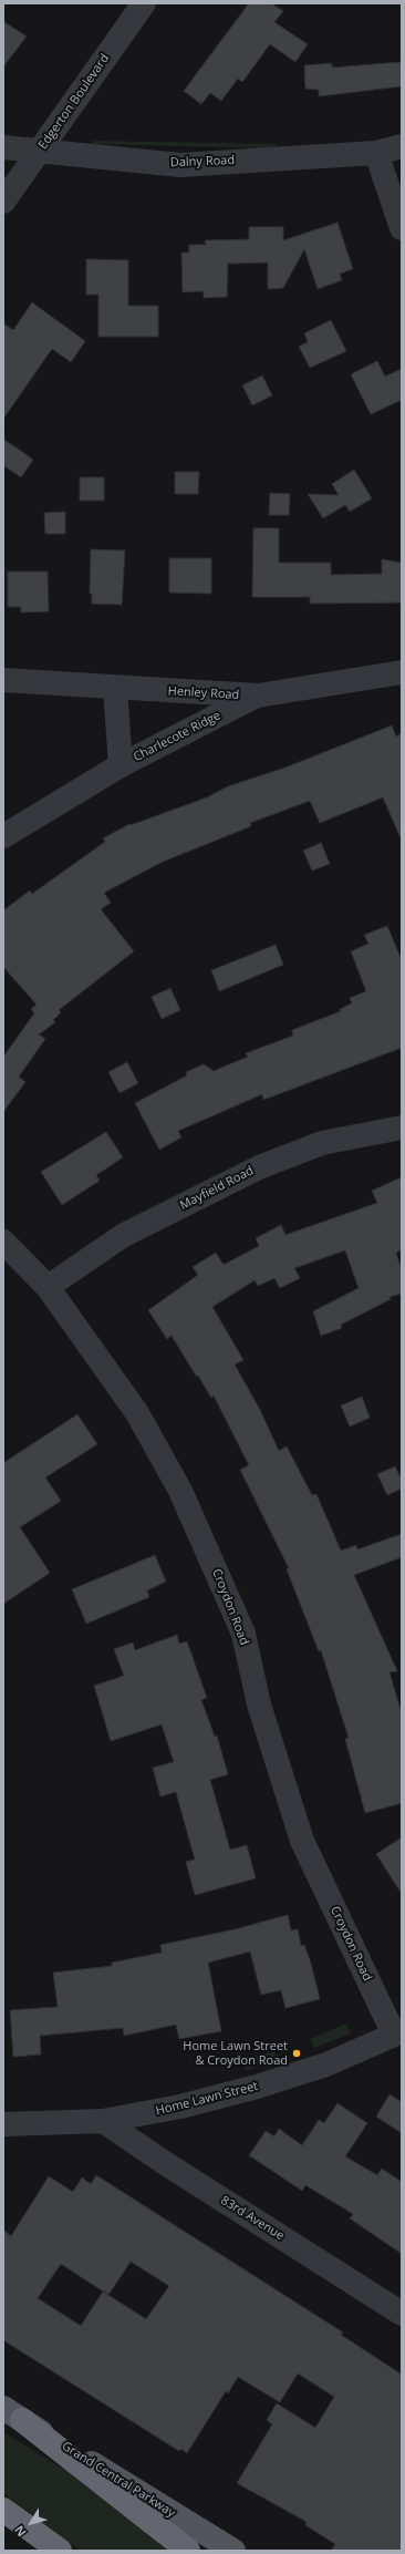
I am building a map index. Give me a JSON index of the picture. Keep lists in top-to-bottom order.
{
  "streets": {
    "main road": ["Grand Central Parkway"],
    "street": [
      "Edgerton Boulevard",
      "Dalny Road",
      "Henley Road",
      "Charlecote Ridge",
      "Mayfield Road",
      "Croydon Road",
      "Home Lawn Street",
      "83rd Avenue"
    ]
  },
  "crossings": [
    ["Edgerton Boulevard", "Dalny Road"],
    ["Henley Road", "Charlecote Ridge"],
    ["Mayfield Road", "Croydon Road"],
    ["Croydon Road", "Home Lawn Street"],
    ["Home Lawn Street", "83rd Avenue"]
  ],
  "places": ["Home Lawn Street & Croydon Road"],
  "north": "bottom left"
}
